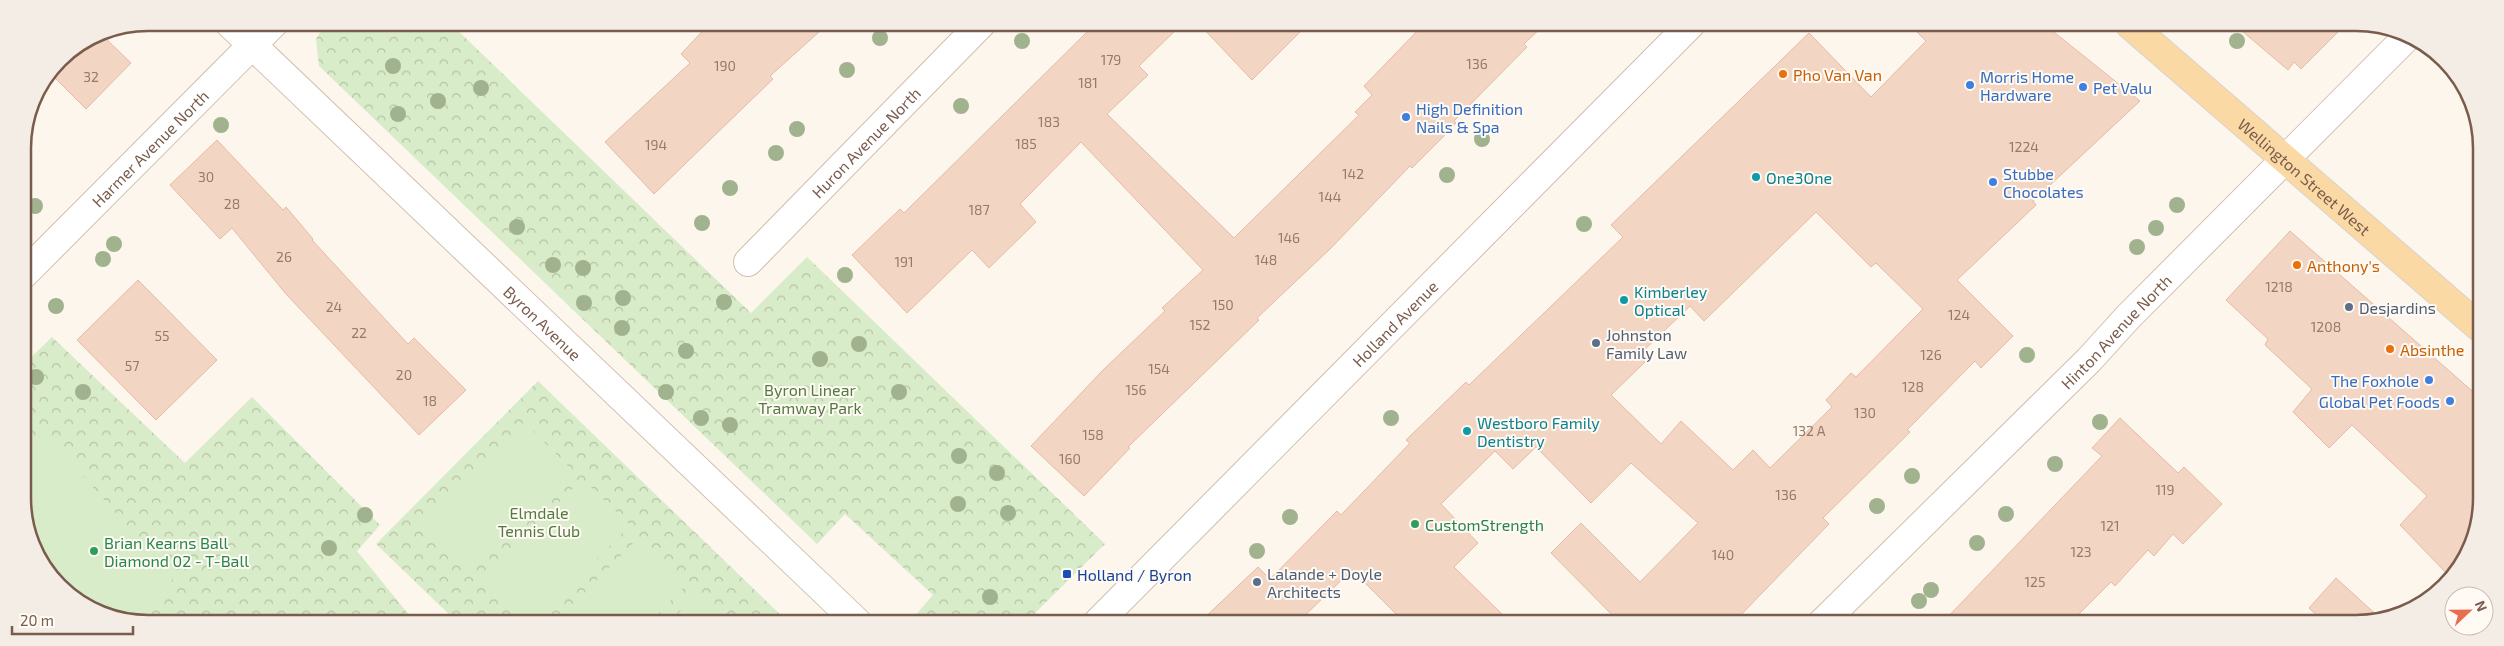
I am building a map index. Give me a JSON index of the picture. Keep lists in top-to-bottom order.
{
  "streets": {
    "main road": ["Wellington Street West"],
    "street": [
      "Huron Avenue North",
      "Harmer Avenue North",
      "Byron Avenue",
      "Holland Avenue",
      "Hinton Avenue North"
    ]
  },
  "crossings": [
    ["Harmer Avenue North", "Byron Avenue"],
    ["Wellington Street West", "Hinton Avenue North"]
  ],
  "parks": ["Byron Linear Tramway Park", "Elmdale Tennis Club"],
  "places": {
    "other": [
      "Pho Van Van",
      "Morris Home Hardware",
      "Pet Valu",
      "High Definition Nails & Spa",
      "One3One",
      "Stubbe Chocolates",
      "Anthony's",
      "Kimberley Optical",
      "Desjardins",
      "Johnston Family Law",
      "Absinthe",
      "The Foxhole",
      "Global Pet Foods",
      "Westboro Family Dentistry",
      "CustomStrength",
      "Brian Kearns Ball Diamond 02 - T-Ball",
      "Lalande + Doyle Architects"
    ],
    "transit": ["Holland / Byron"]
  },
  "house_numbers": [
    "179",
    "136",
    "190",
    "32",
    "181",
    "183",
    "185",
    "194",
    "1224",
    "142",
    "30",
    "144",
    "28",
    "187",
    "146",
    "26",
    "148",
    "191",
    "1218",
    "150",
    "24",
    "124",
    "152",
    "1208",
    "22",
    "55",
    "126",
    "57",
    "154",
    "20",
    "128",
    "156",
    "18",
    "130",
    "132 A",
    "158",
    "160",
    "119",
    "136",
    "121",
    "123",
    "140",
    "125"
  ],
  "scale_bar": "20 m",
  "north": "right"
}
